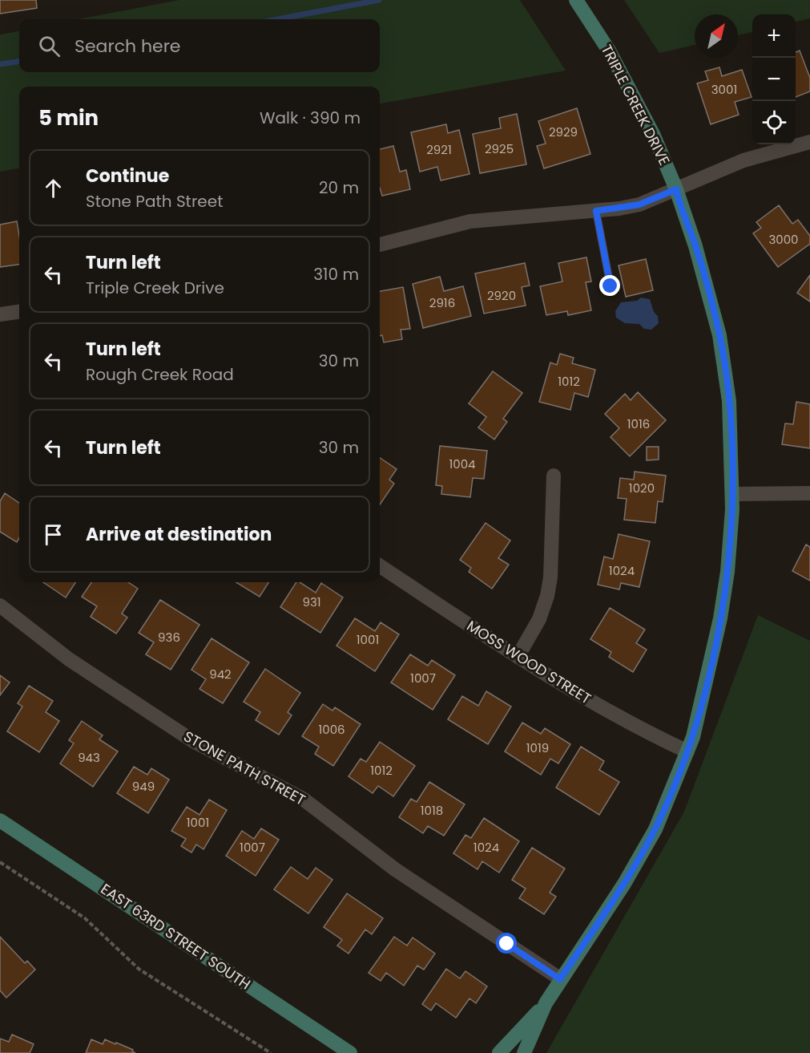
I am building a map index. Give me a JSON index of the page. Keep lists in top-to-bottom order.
{
  "streets": {
    "street": [
      "TRIPLE CREEK DRIVE",
      "MOSS WOOD STREET",
      "STONE PATH STREET",
      "EAST 63RD STREET SOUTH"
    ]
  },
  "crossings": [
    ["TRIPLE CREEK DRIVE", "MOSS WOOD STREET"],
    ["TRIPLE CREEK DRIVE", "STONE PATH STREET"]
  ],
  "house_numbers": [
    "3001",
    "2929",
    "2925",
    "2921",
    "3000",
    "2920",
    "2916",
    "1012",
    "1016",
    "1004",
    "1020",
    "1024",
    "931",
    "936",
    "1001",
    "942",
    "1007",
    "1006",
    "1019",
    "943",
    "1012",
    "949",
    "1018",
    "1001",
    "1007",
    "1024"
  ],
  "north": "top right",
  "page": {
    "map_buttons": ["+", "−"],
    "search": "Search here",
    "heading": ["5 min", "Walk · 390 m"],
    "list": [
      ["Continue", "Stone Path Street", "20 m"],
      ["Turn left", "Triple Creek Drive", "310 m"],
      ["Turn left", "Rough Creek Road", "30 m"],
      ["Turn left", "30 m"],
      "Arrive at destination"
    ]
  }
}
